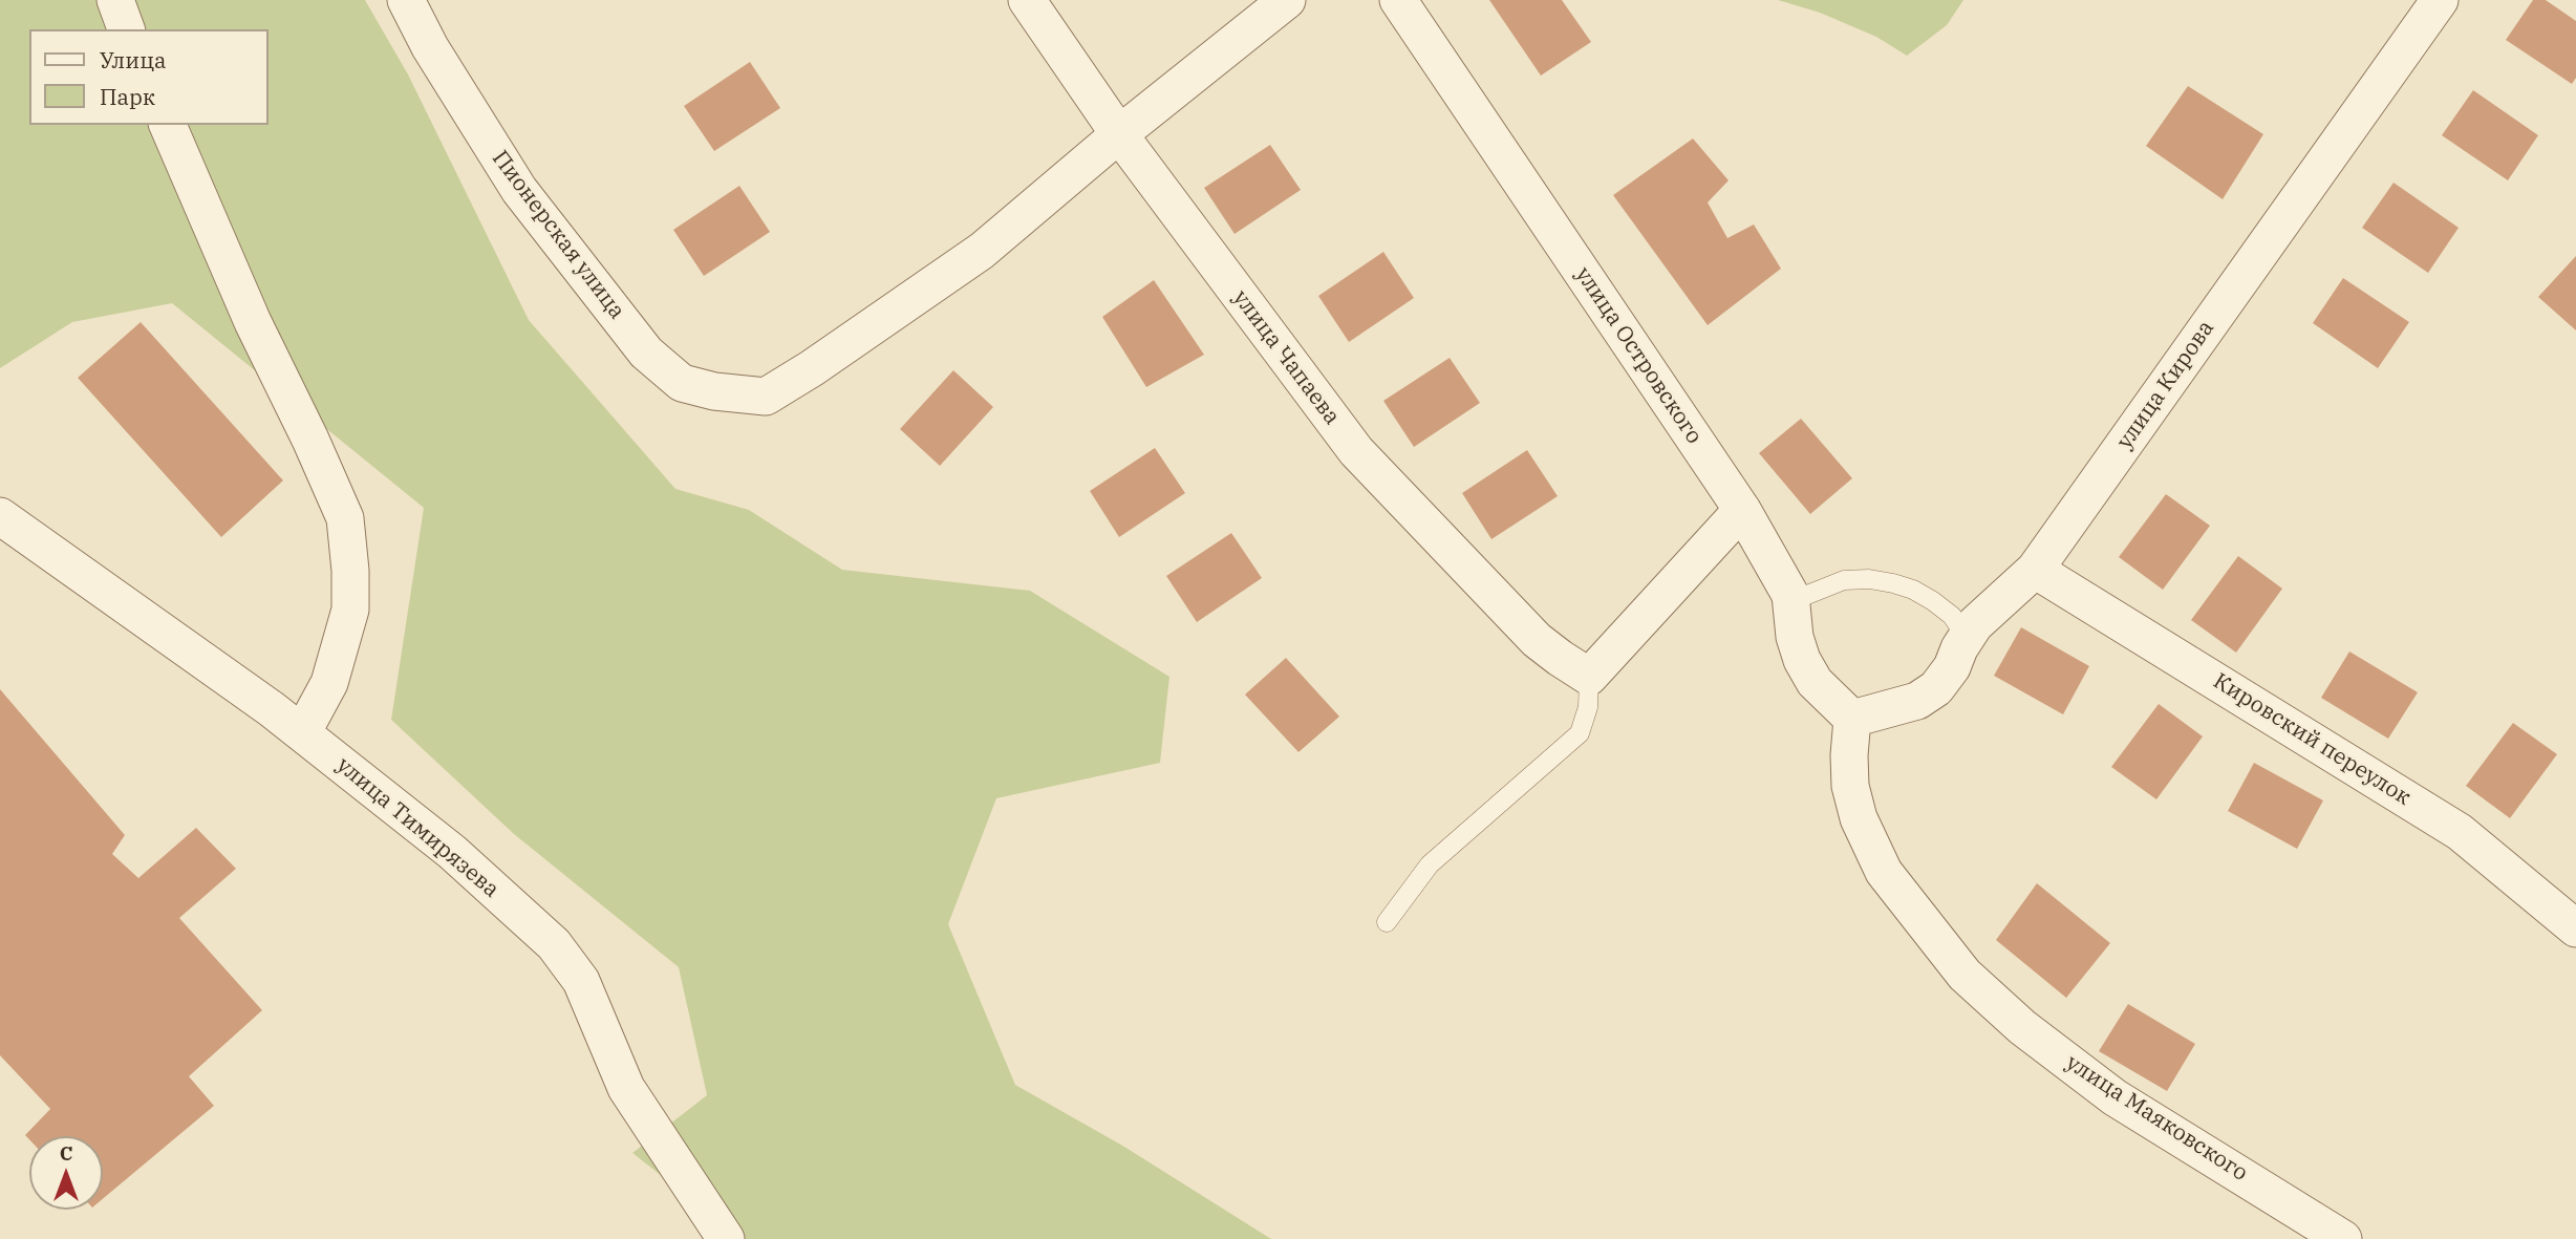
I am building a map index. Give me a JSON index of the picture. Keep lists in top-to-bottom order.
{
  "streets": {
    "street": [
      "Пионерская улица",
      "улица Островского",
      "улица Чапаева",
      "улица Кирова",
      "Кировский переулок",
      "улица Тимирязева",
      "улица Маяковского"
    ]
  },
  "crossings": [
    ["Пионерская улица", "улица Чапаева"],
    ["улица Островского", "улица Кирова"],
    ["улица Островского", "улица Маяковского"],
    ["улица Кирова", "Кировский переулок"],
    ["улица Кирова", "улица Маяковского"]
  ],
  "legend": ["Улица", "Парк"],
  "north": "top"
}
